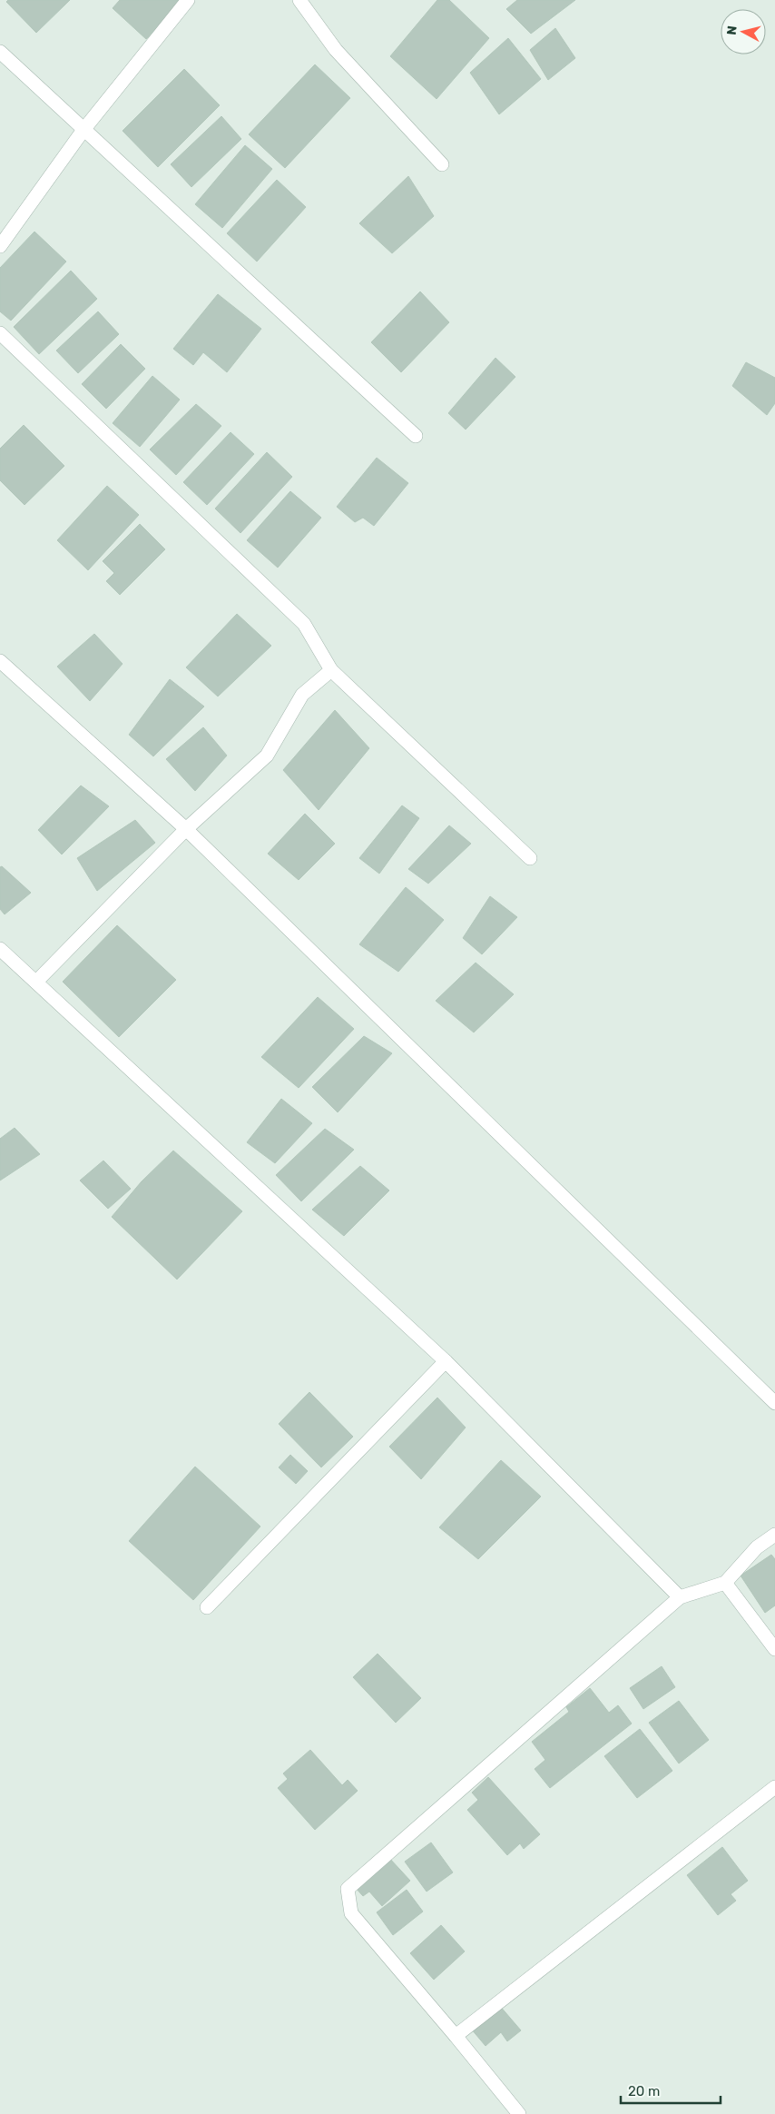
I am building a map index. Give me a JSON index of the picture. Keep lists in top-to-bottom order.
{
  "scale_bar": "20 m",
  "north": "left"
}
